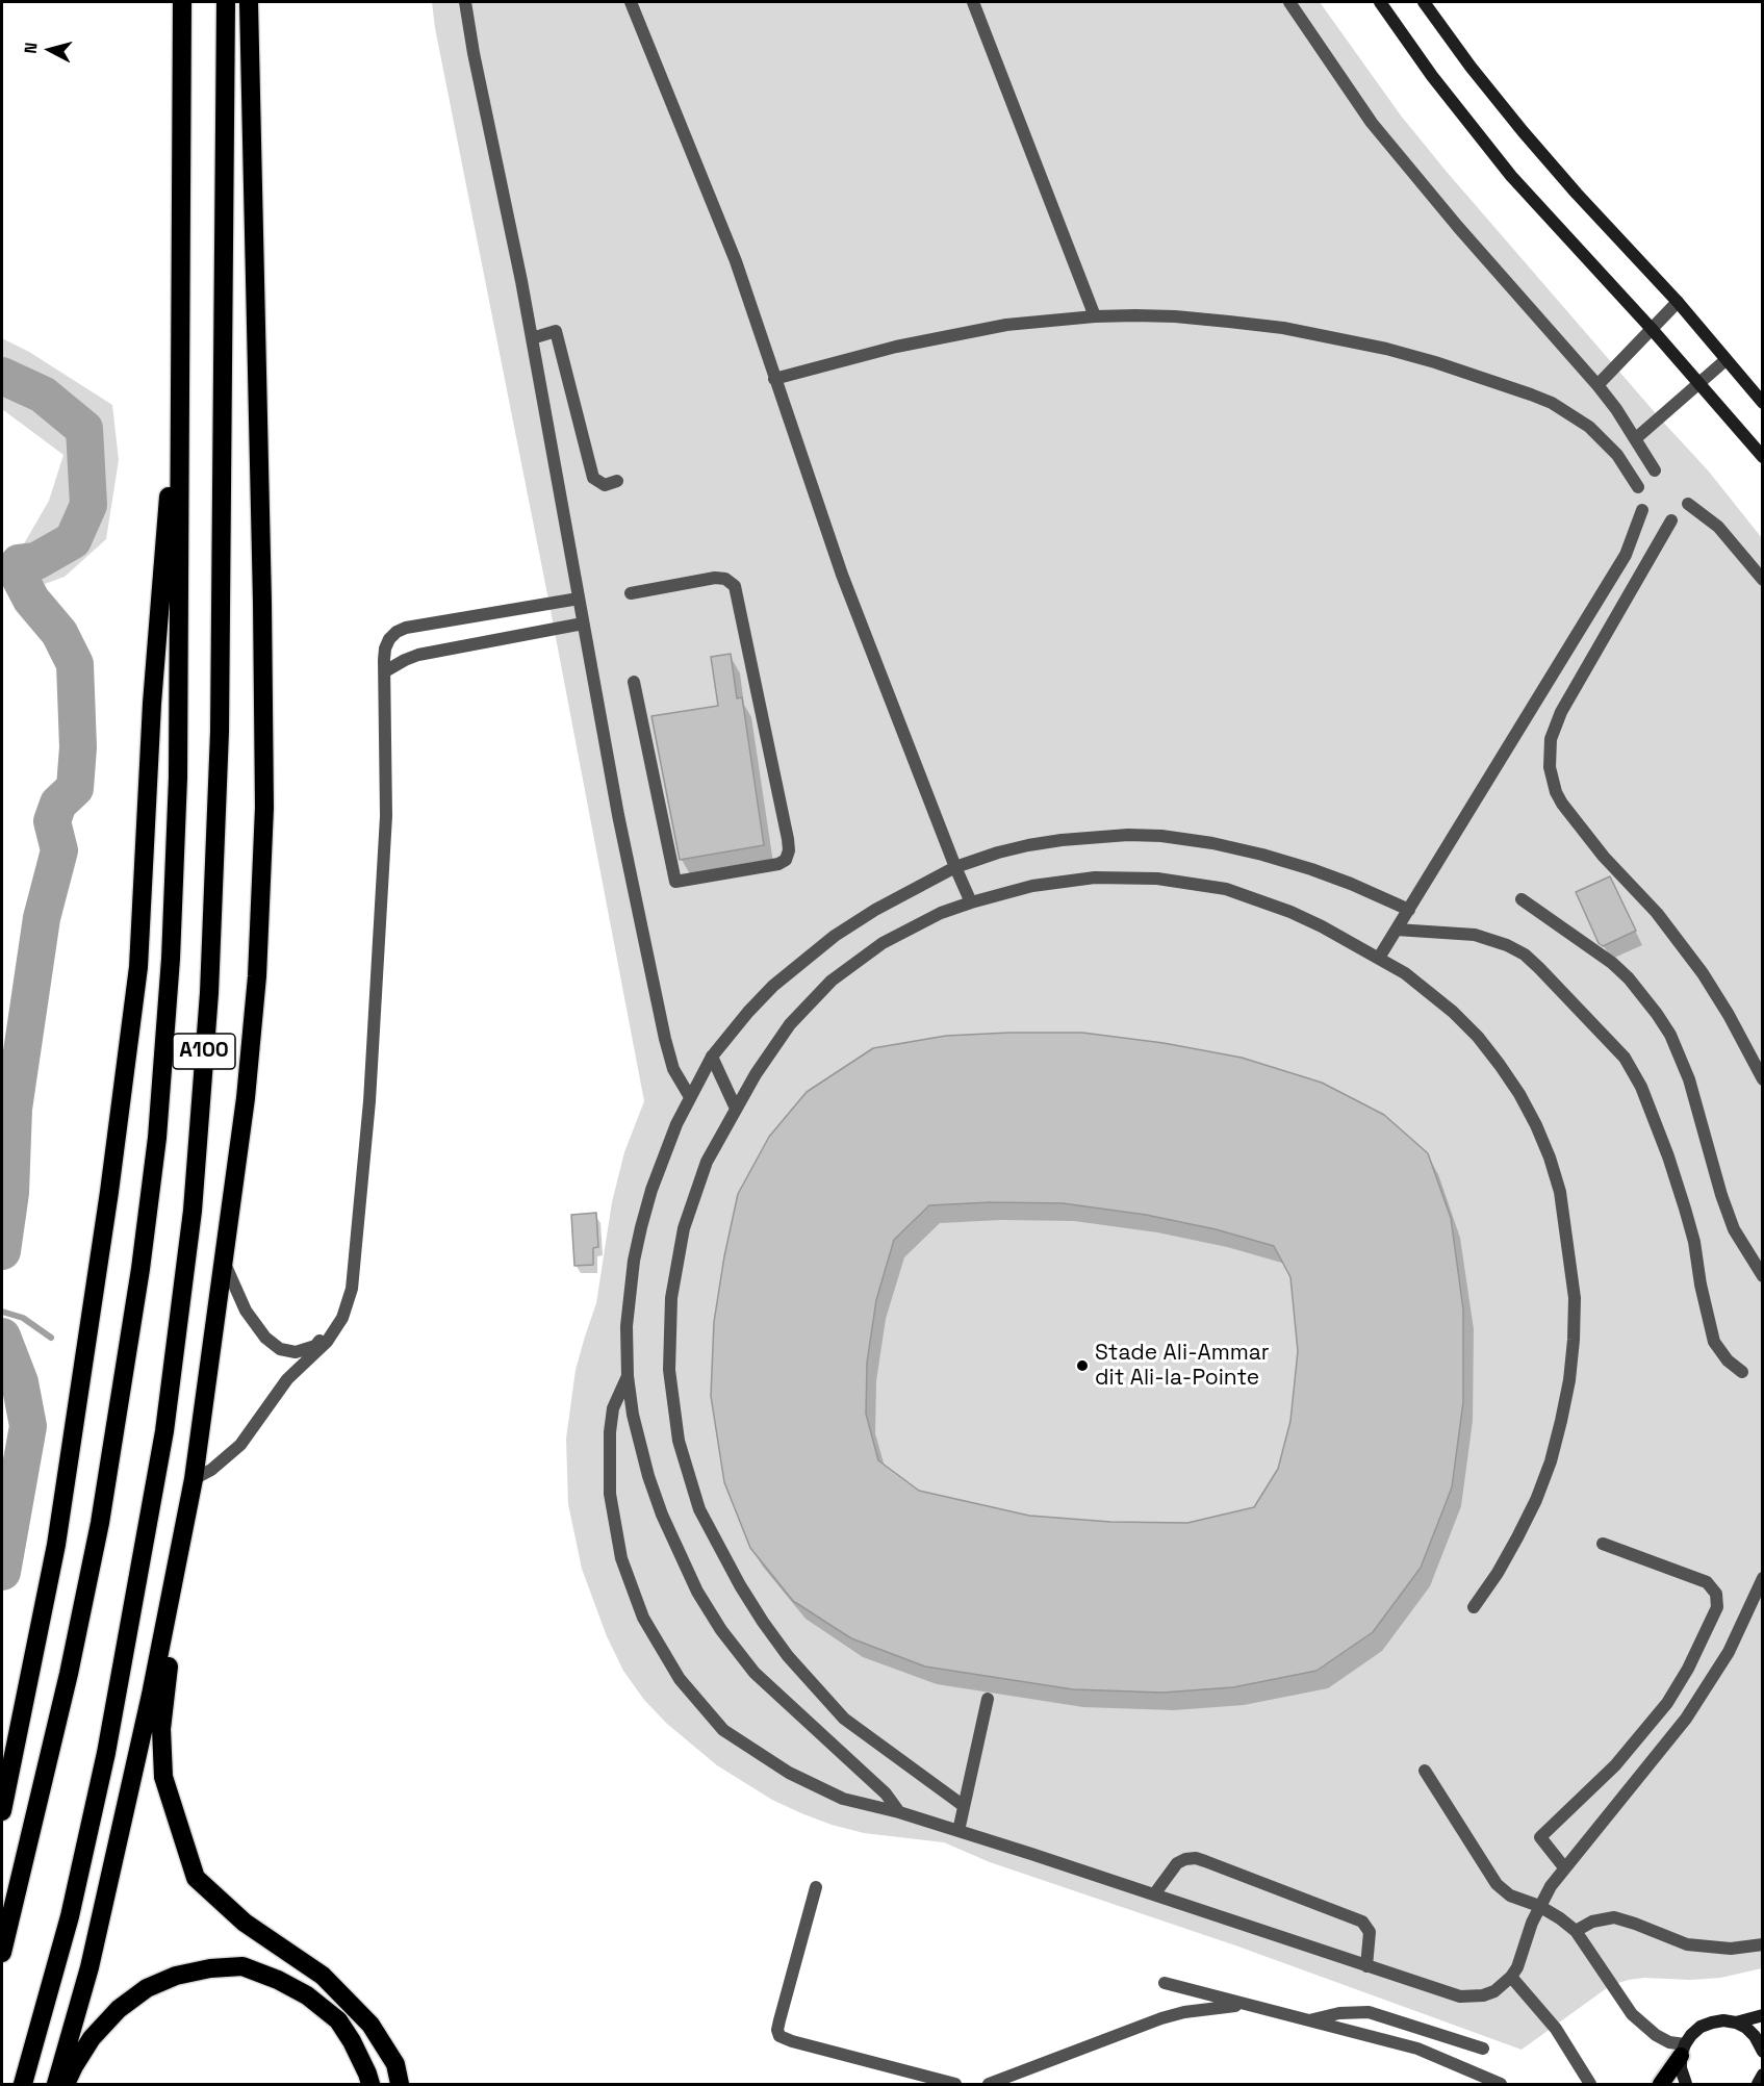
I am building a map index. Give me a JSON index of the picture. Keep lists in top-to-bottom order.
{
  "streets": {
    "highway": ["A100"]
  },
  "places": ["Stade Ali-Ammar dit Ali-la-Pointe"],
  "north": "left"
}
